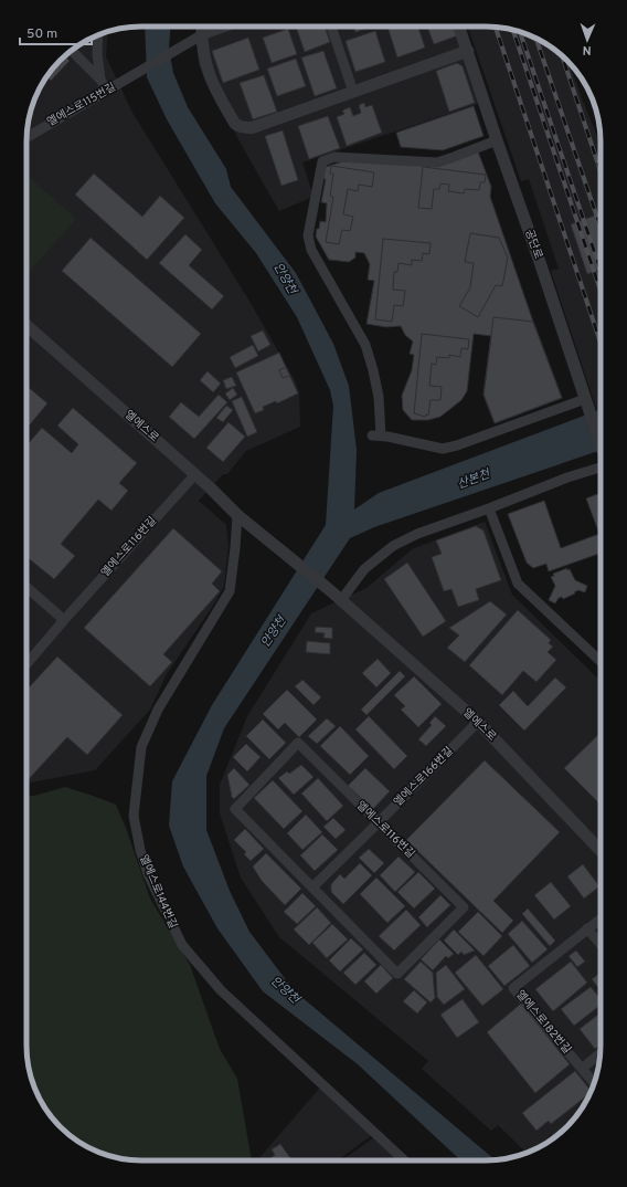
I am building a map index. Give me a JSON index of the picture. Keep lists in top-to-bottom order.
{
  "streets": {
    "street": [
      "엘에스로115번길",
      "공단로",
      "엘에스로",
      "엘에스로116번길",
      "엘에스로166번길",
      "엘에스로144번길",
      "엘에스로182번길"
    ]
  },
  "crossings": [
    ["엘에스로", "엘에스로116번길"],
    ["엘에스로", "엘에스로166번길"],
    ["엘에스로", "엘에스로144번길"],
    ["엘에스로116번길", "엘에스로166번길"]
  ],
  "water": ["안양천", "산본천"],
  "scale_bar": "50 m",
  "north": "bottom"
}
